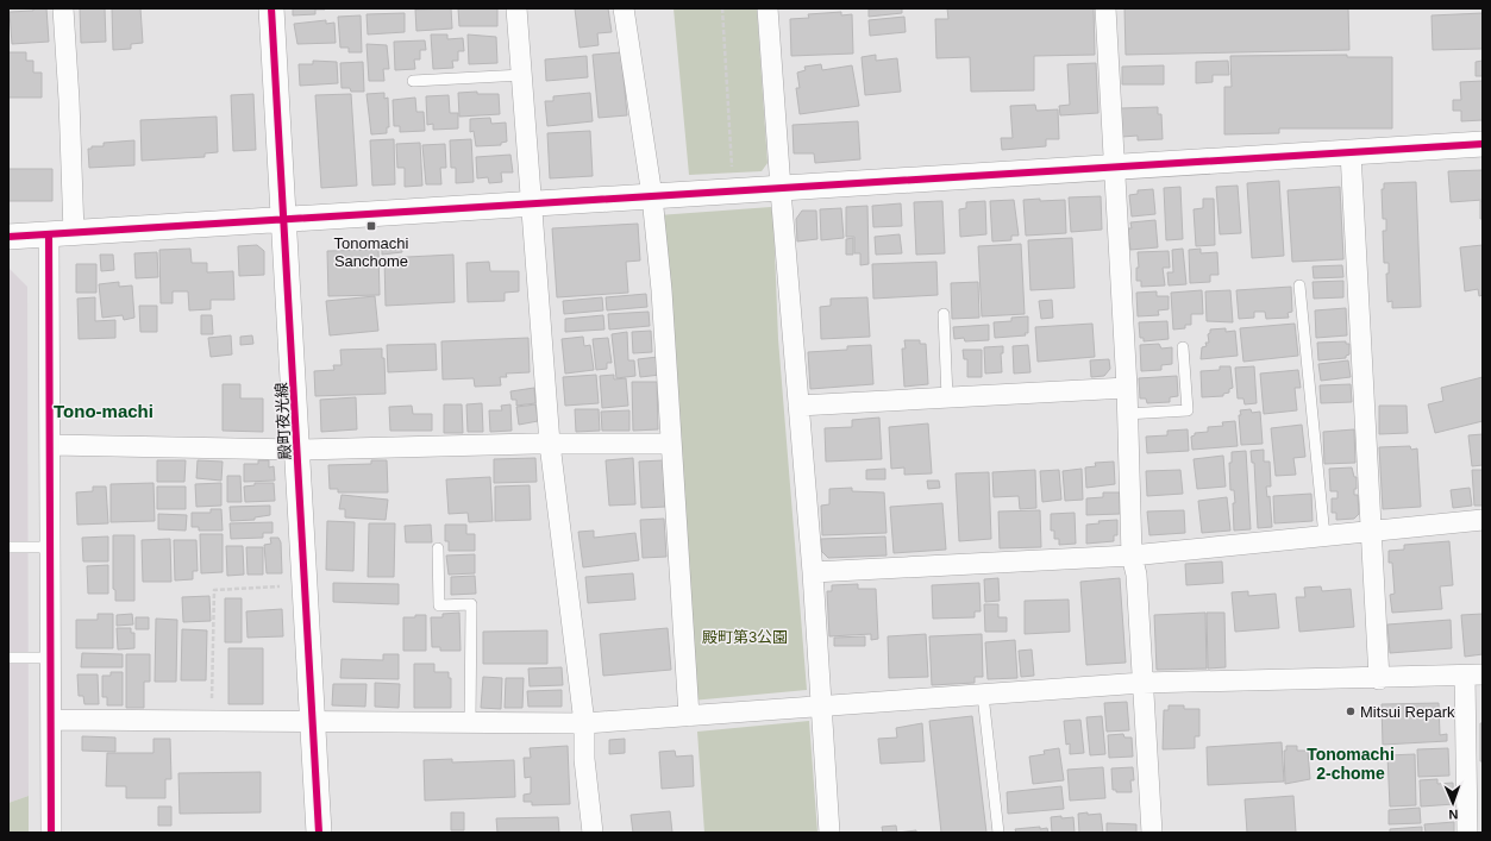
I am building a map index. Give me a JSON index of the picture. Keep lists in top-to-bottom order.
{
  "streets": {
    "street": ["殿町夜光線"]
  },
  "districts": ["Tono-machi", "Tonomachi 2-chome"],
  "parks": ["殿町第3公園"],
  "places": {
    "transit": ["Tonomachi Sanchome"],
    "other": ["Mitsui Repark"]
  },
  "north": "bottom"
}
